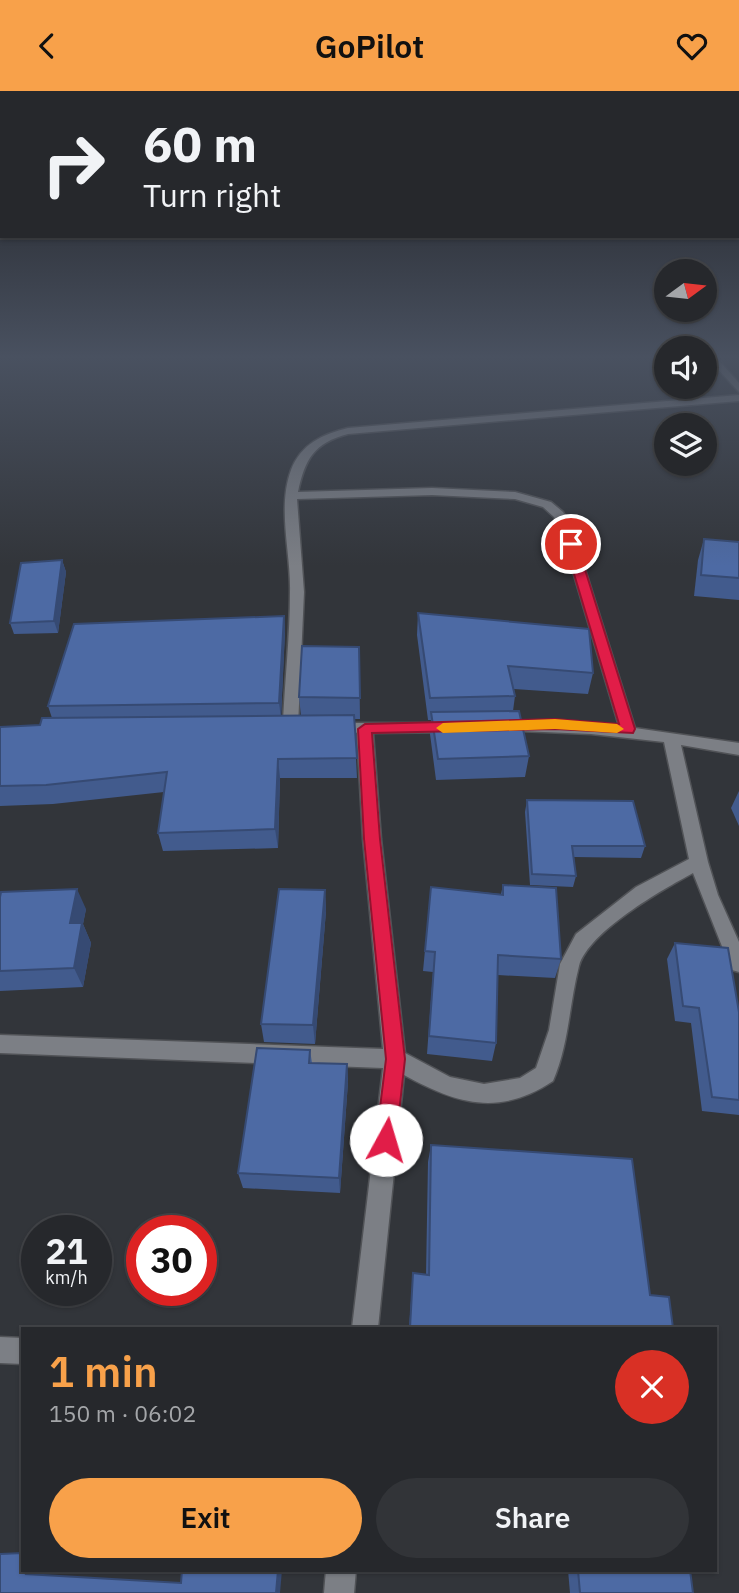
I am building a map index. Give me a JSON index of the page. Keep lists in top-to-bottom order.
{
  "north": "right",
  "page": {
    "header": "GoPilot",
    "turn": ["60 m", "Turn right"],
    "speed": "21 km/h",
    "limit": "30",
    "heading": ["1 min", "150 m · 06:02"],
    "buttons": ["Exit", "Share"]
  }
}
